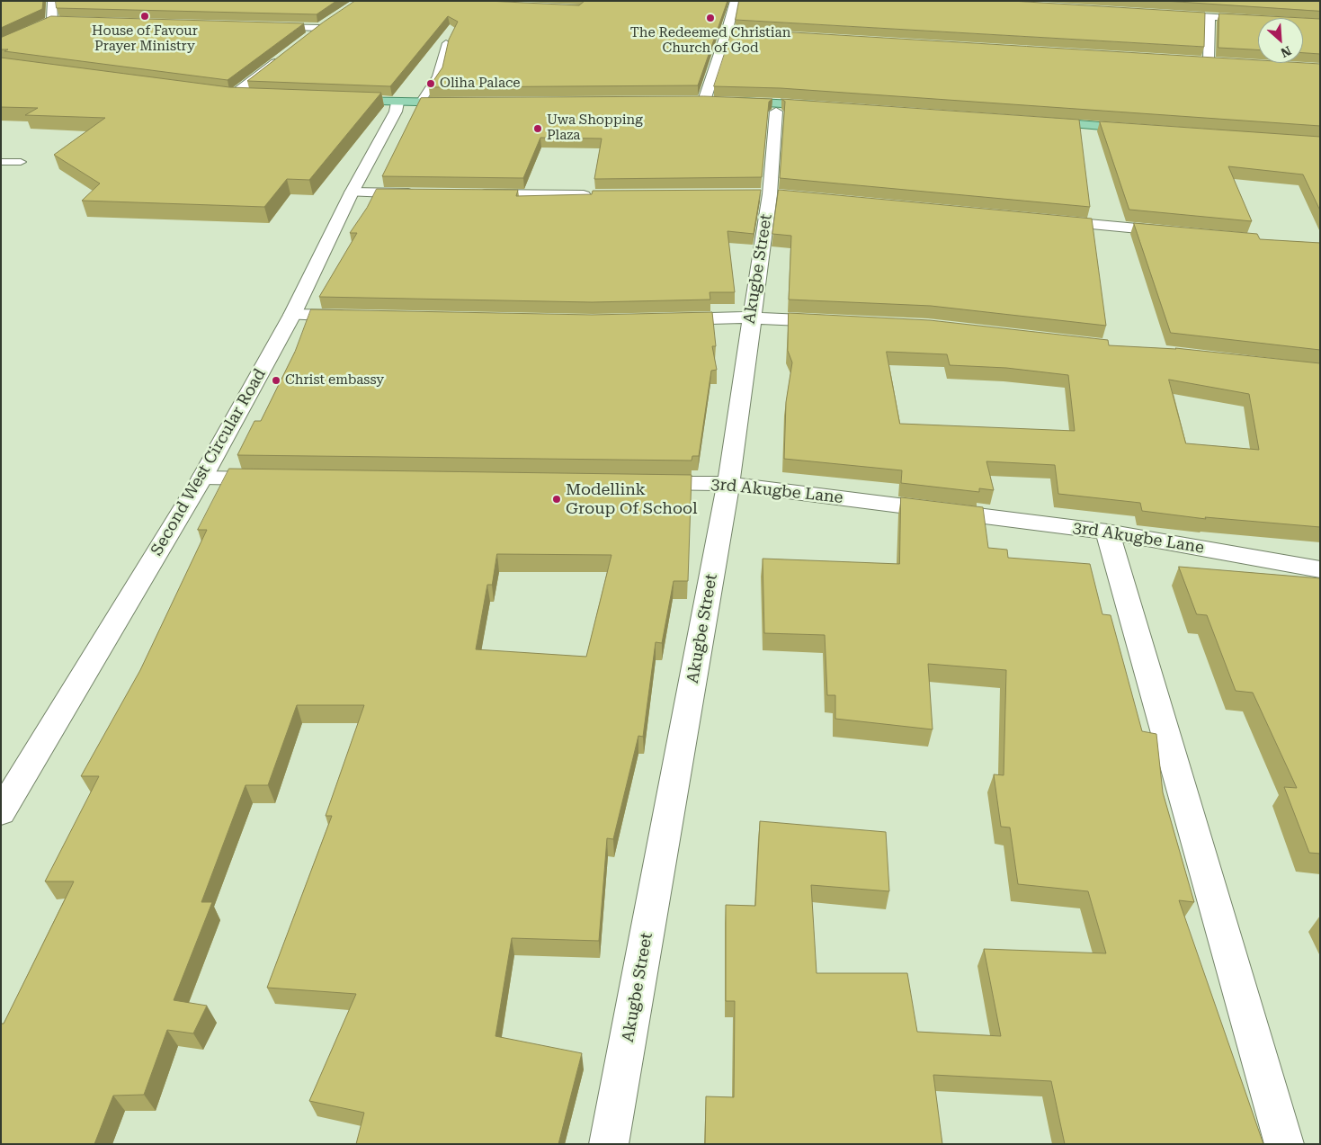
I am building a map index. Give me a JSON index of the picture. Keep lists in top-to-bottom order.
{
  "streets": {
    "street": ["Akugbe Street", "Second West Circular Road", "3rd Akugbe Lane"]
  },
  "crossings": [
    ["Akugbe Street", "3rd Akugbe Lane"]
  ],
  "places": [
    "House of Favour Prayer Ministry",
    "The Redeemed Christian Church of God",
    "Oliha Palace",
    "Uwa Shopping Plaza",
    "Christ embassy",
    "Modellink Group Of School"
  ],
  "north": "bottom right"
}
